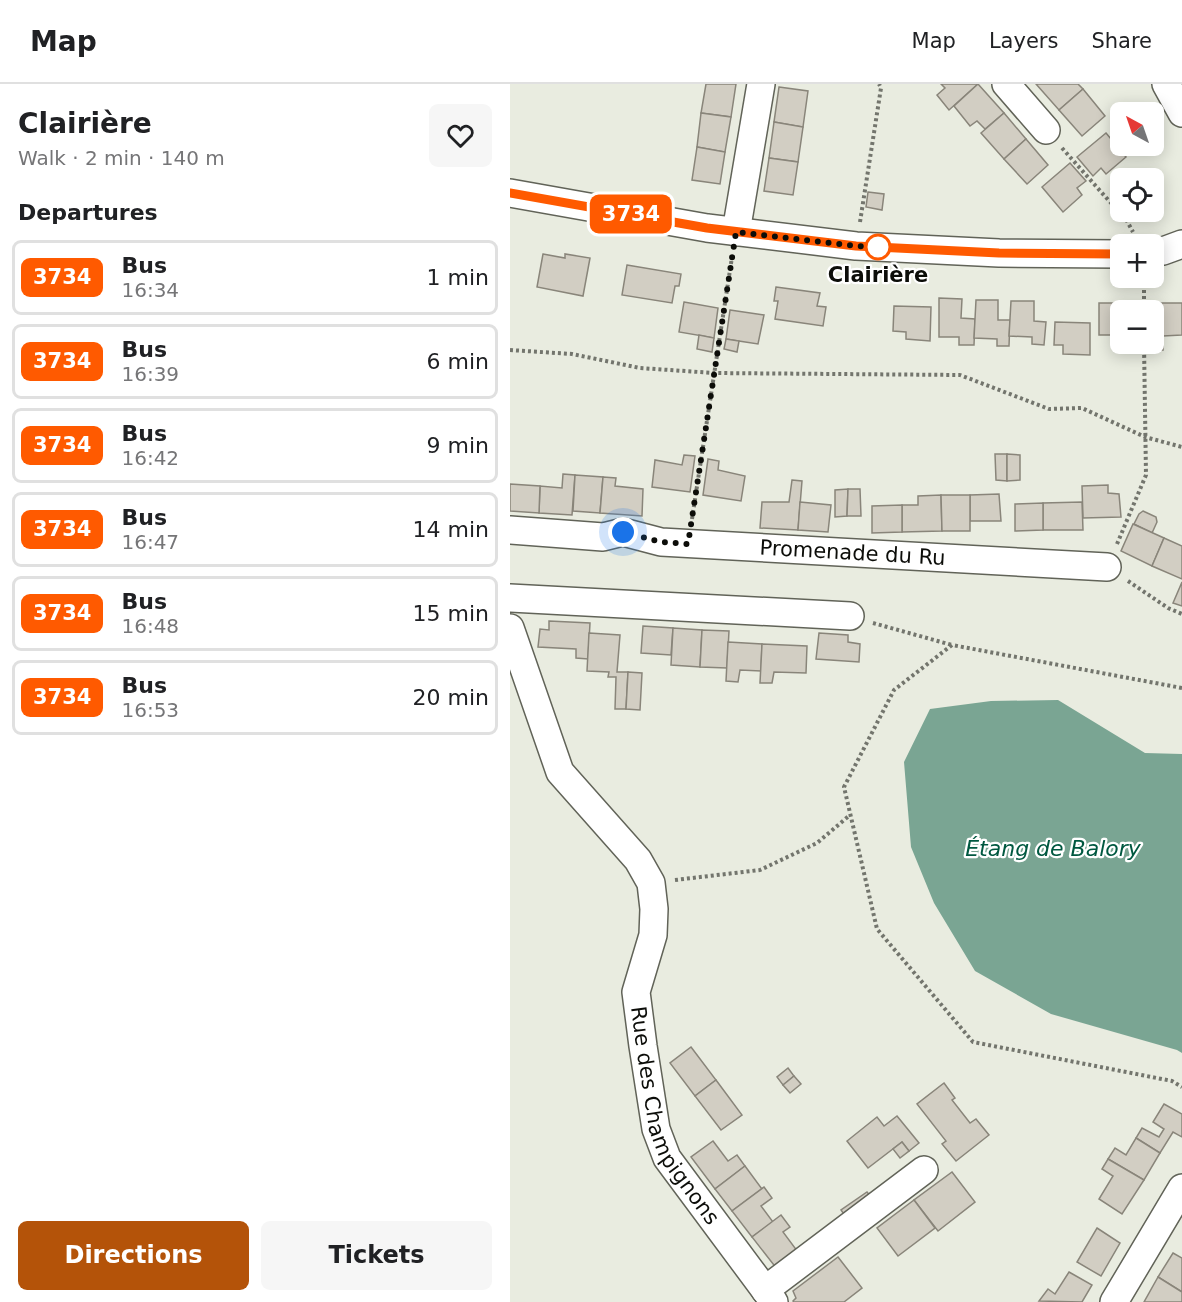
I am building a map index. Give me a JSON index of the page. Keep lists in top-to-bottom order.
{
  "streets": {
    "street": ["Promenade du Ru", "Rue des Champignons"]
  },
  "water": ["Étang de Balory"],
  "places": ["Clairière"],
  "lines": ["bus line 3734"],
  "north": "top left",
  "page": {
    "header": "Map",
    "nav": ["Map", "Layers", "Share"],
    "heading": [
      ["Clairière", "Walk · 2 min · 140 m"],
      "Departures"
    ],
    "on_map": "3734",
    "map_buttons": ["+", "−"],
    "list": [
      {
        "mark": "3734",
        "name": "Bus",
        "note": "16:34",
        "value": "1 min"
      },
      {
        "mark": "3734",
        "name": "Bus",
        "note": "16:39",
        "value": "6 min"
      },
      {
        "mark": "3734",
        "name": "Bus",
        "note": "16:42",
        "value": "9 min"
      },
      {
        "mark": "3734",
        "name": "Bus",
        "note": "16:47",
        "value": "14 min"
      },
      {
        "mark": "3734",
        "name": "Bus",
        "note": "16:48",
        "value": "15 min"
      },
      {
        "mark": "3734",
        "name": "Bus",
        "note": "16:53",
        "value": "20 min"
      }
    ],
    "buttons": ["Directions", "Tickets"]
  }
}
